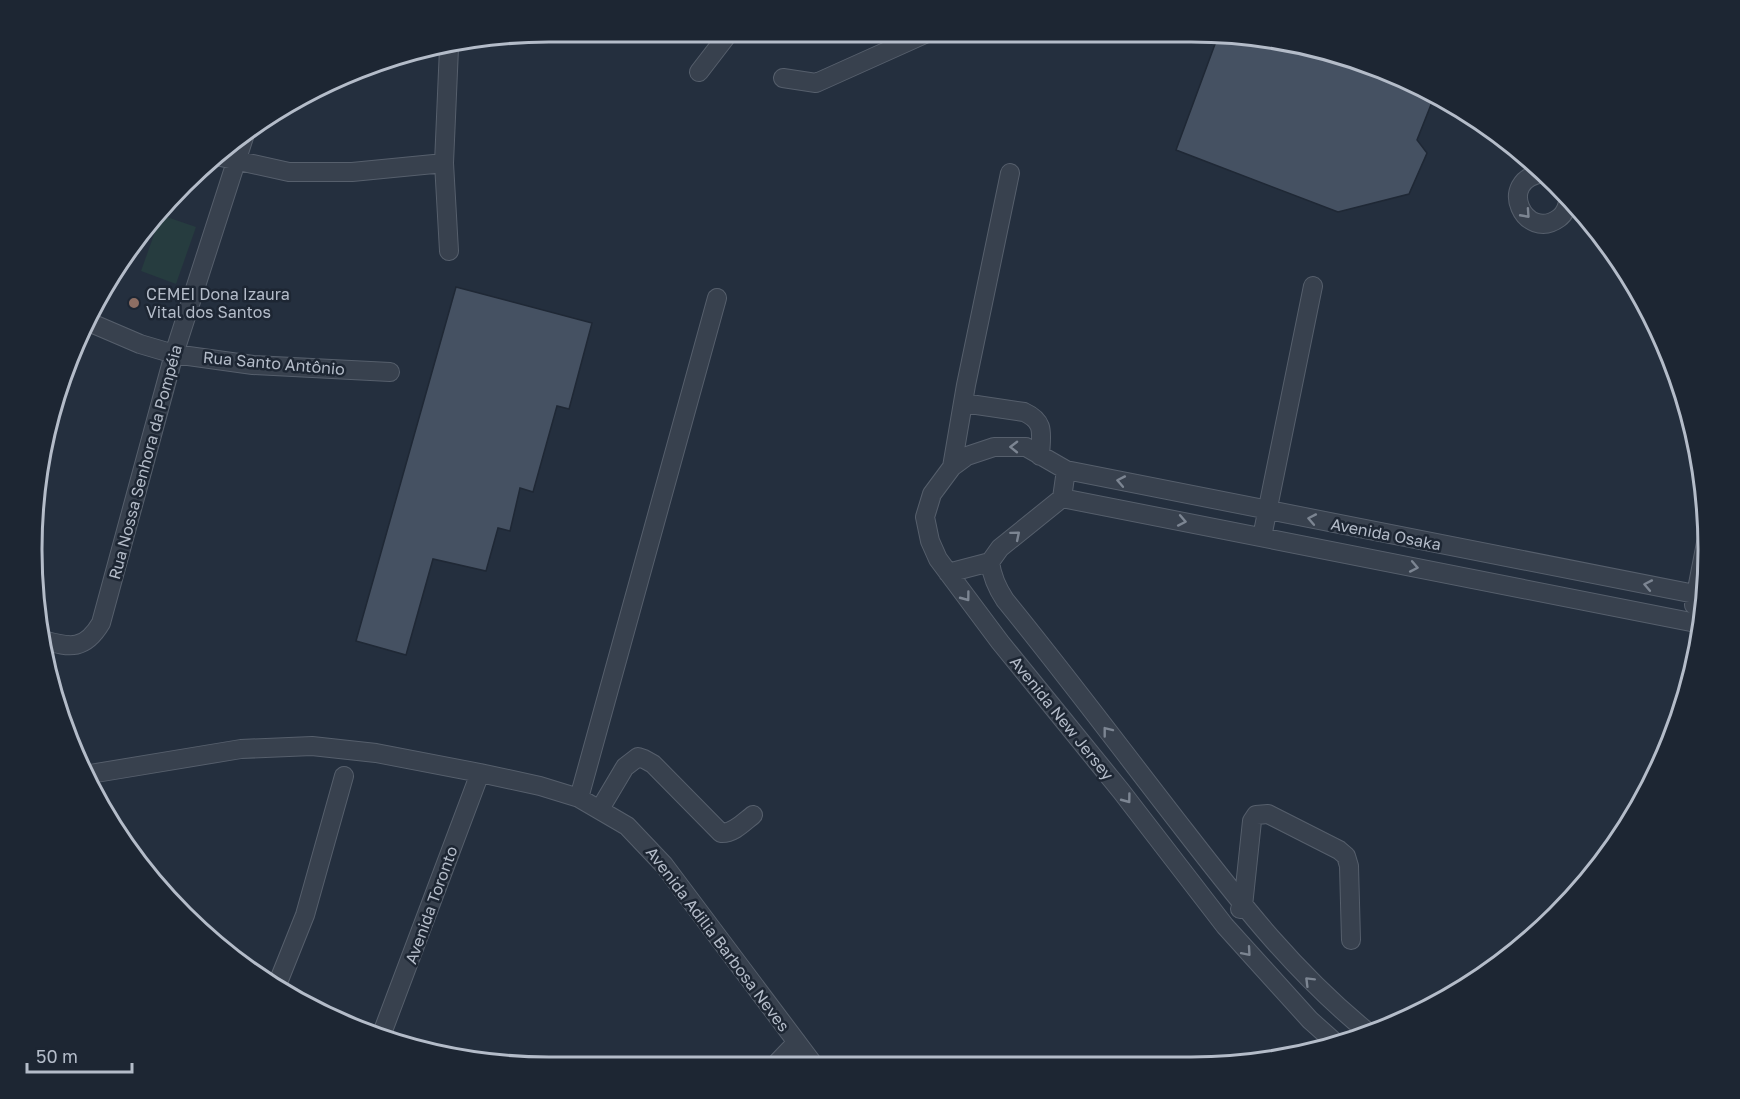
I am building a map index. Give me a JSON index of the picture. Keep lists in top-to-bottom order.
{
  "streets": {
    "street": [
      "Rua Santo Antônio",
      "Rua Nossa Senhora da Pompéia",
      "Avenida Osaka",
      "Avenida New Jersey",
      "Avenida Toronto",
      "Avenida Adilia Barbosa Neves"
    ]
  },
  "crossings": [
    ["Rua Santo Antônio", "Rua Nossa Senhora da Pompéia"],
    ["Avenida Osaka", "Avenida New Jersey"],
    ["Avenida Toronto", "Avenida Adilia Barbosa Neves"]
  ],
  "places": ["CEMEI Dona Izaura Vital dos Santos"],
  "scale_bar": "50 m"
}
